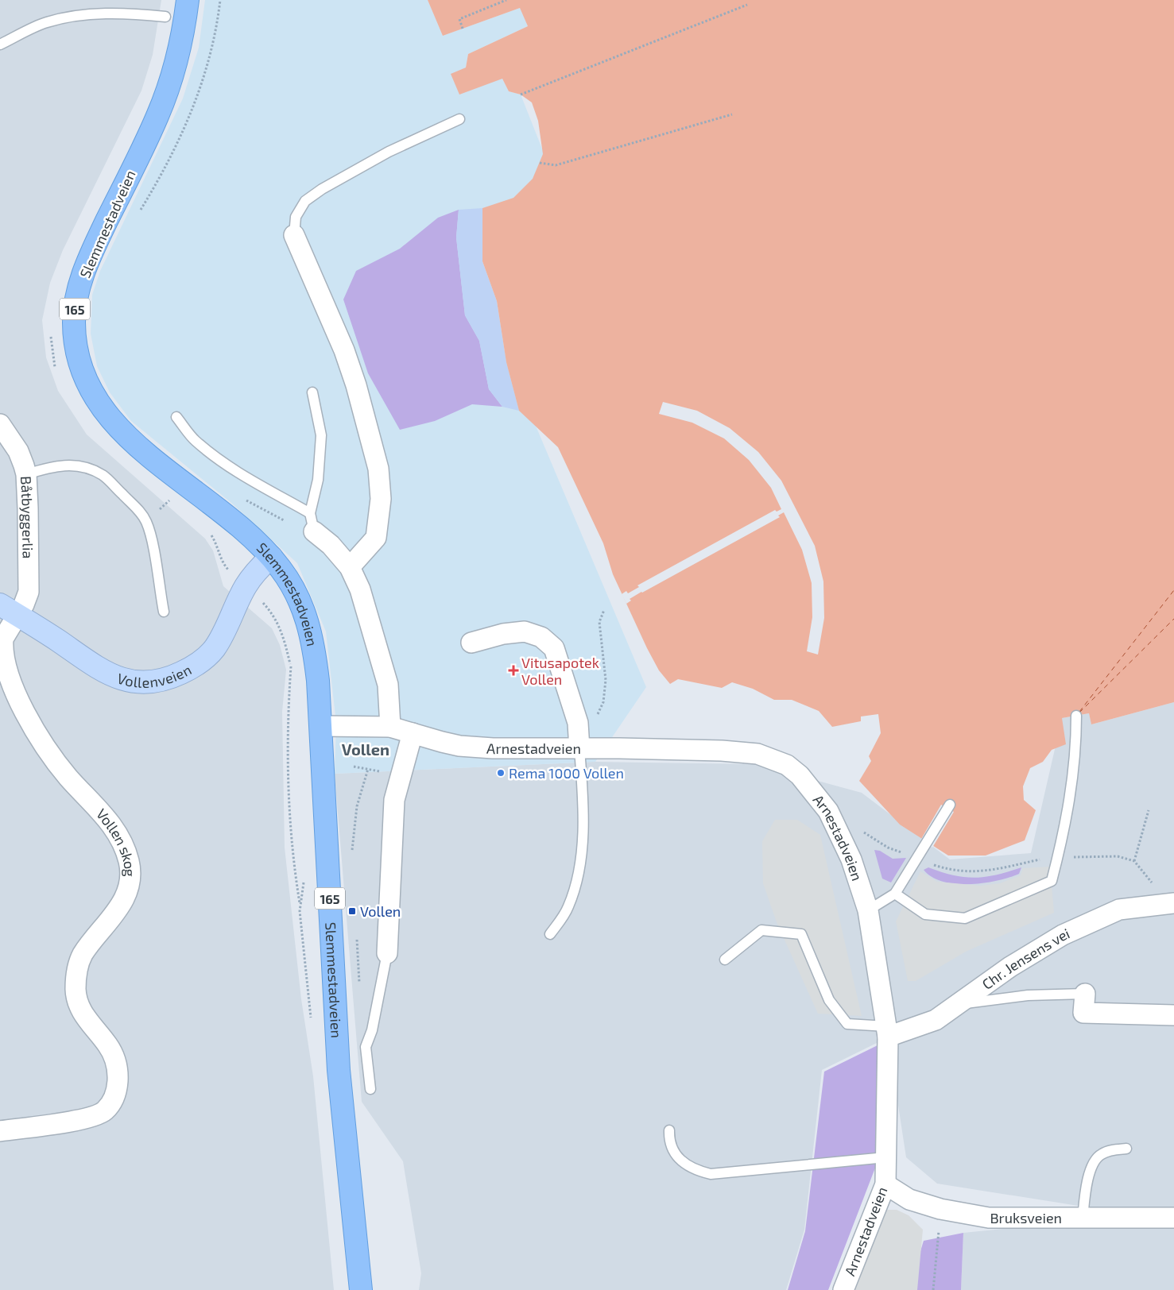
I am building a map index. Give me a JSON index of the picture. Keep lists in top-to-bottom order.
{
  "streets": {
    "main road": ["Slemmestadveien", "165", "Vollenveien"],
    "street": [
      "Båtbyggerlia",
      "Arnestadveien",
      "Vollen skog",
      "Chr. Jensens vei",
      "Bruksveien"
    ]
  },
  "crossings": [
    ["Slemmestadveien", "Vollenveien"],
    ["Slemmestadveien", "Arnestadveien"],
    ["Båtbyggerlia", "Vollenveien"],
    ["Båtbyggerlia", "Vollen skog"],
    ["Vollenveien", "Vollen skog"],
    ["Arnestadveien", "Chr. Jensens vei"],
    ["Arnestadveien", "Bruksveien"]
  ],
  "districts": ["Vollen"],
  "places": {
    "health": ["Vitusapotek Vollen"],
    "other": ["Rema 1000 Vollen"],
    "transit": ["Vollen"]
  }
}
